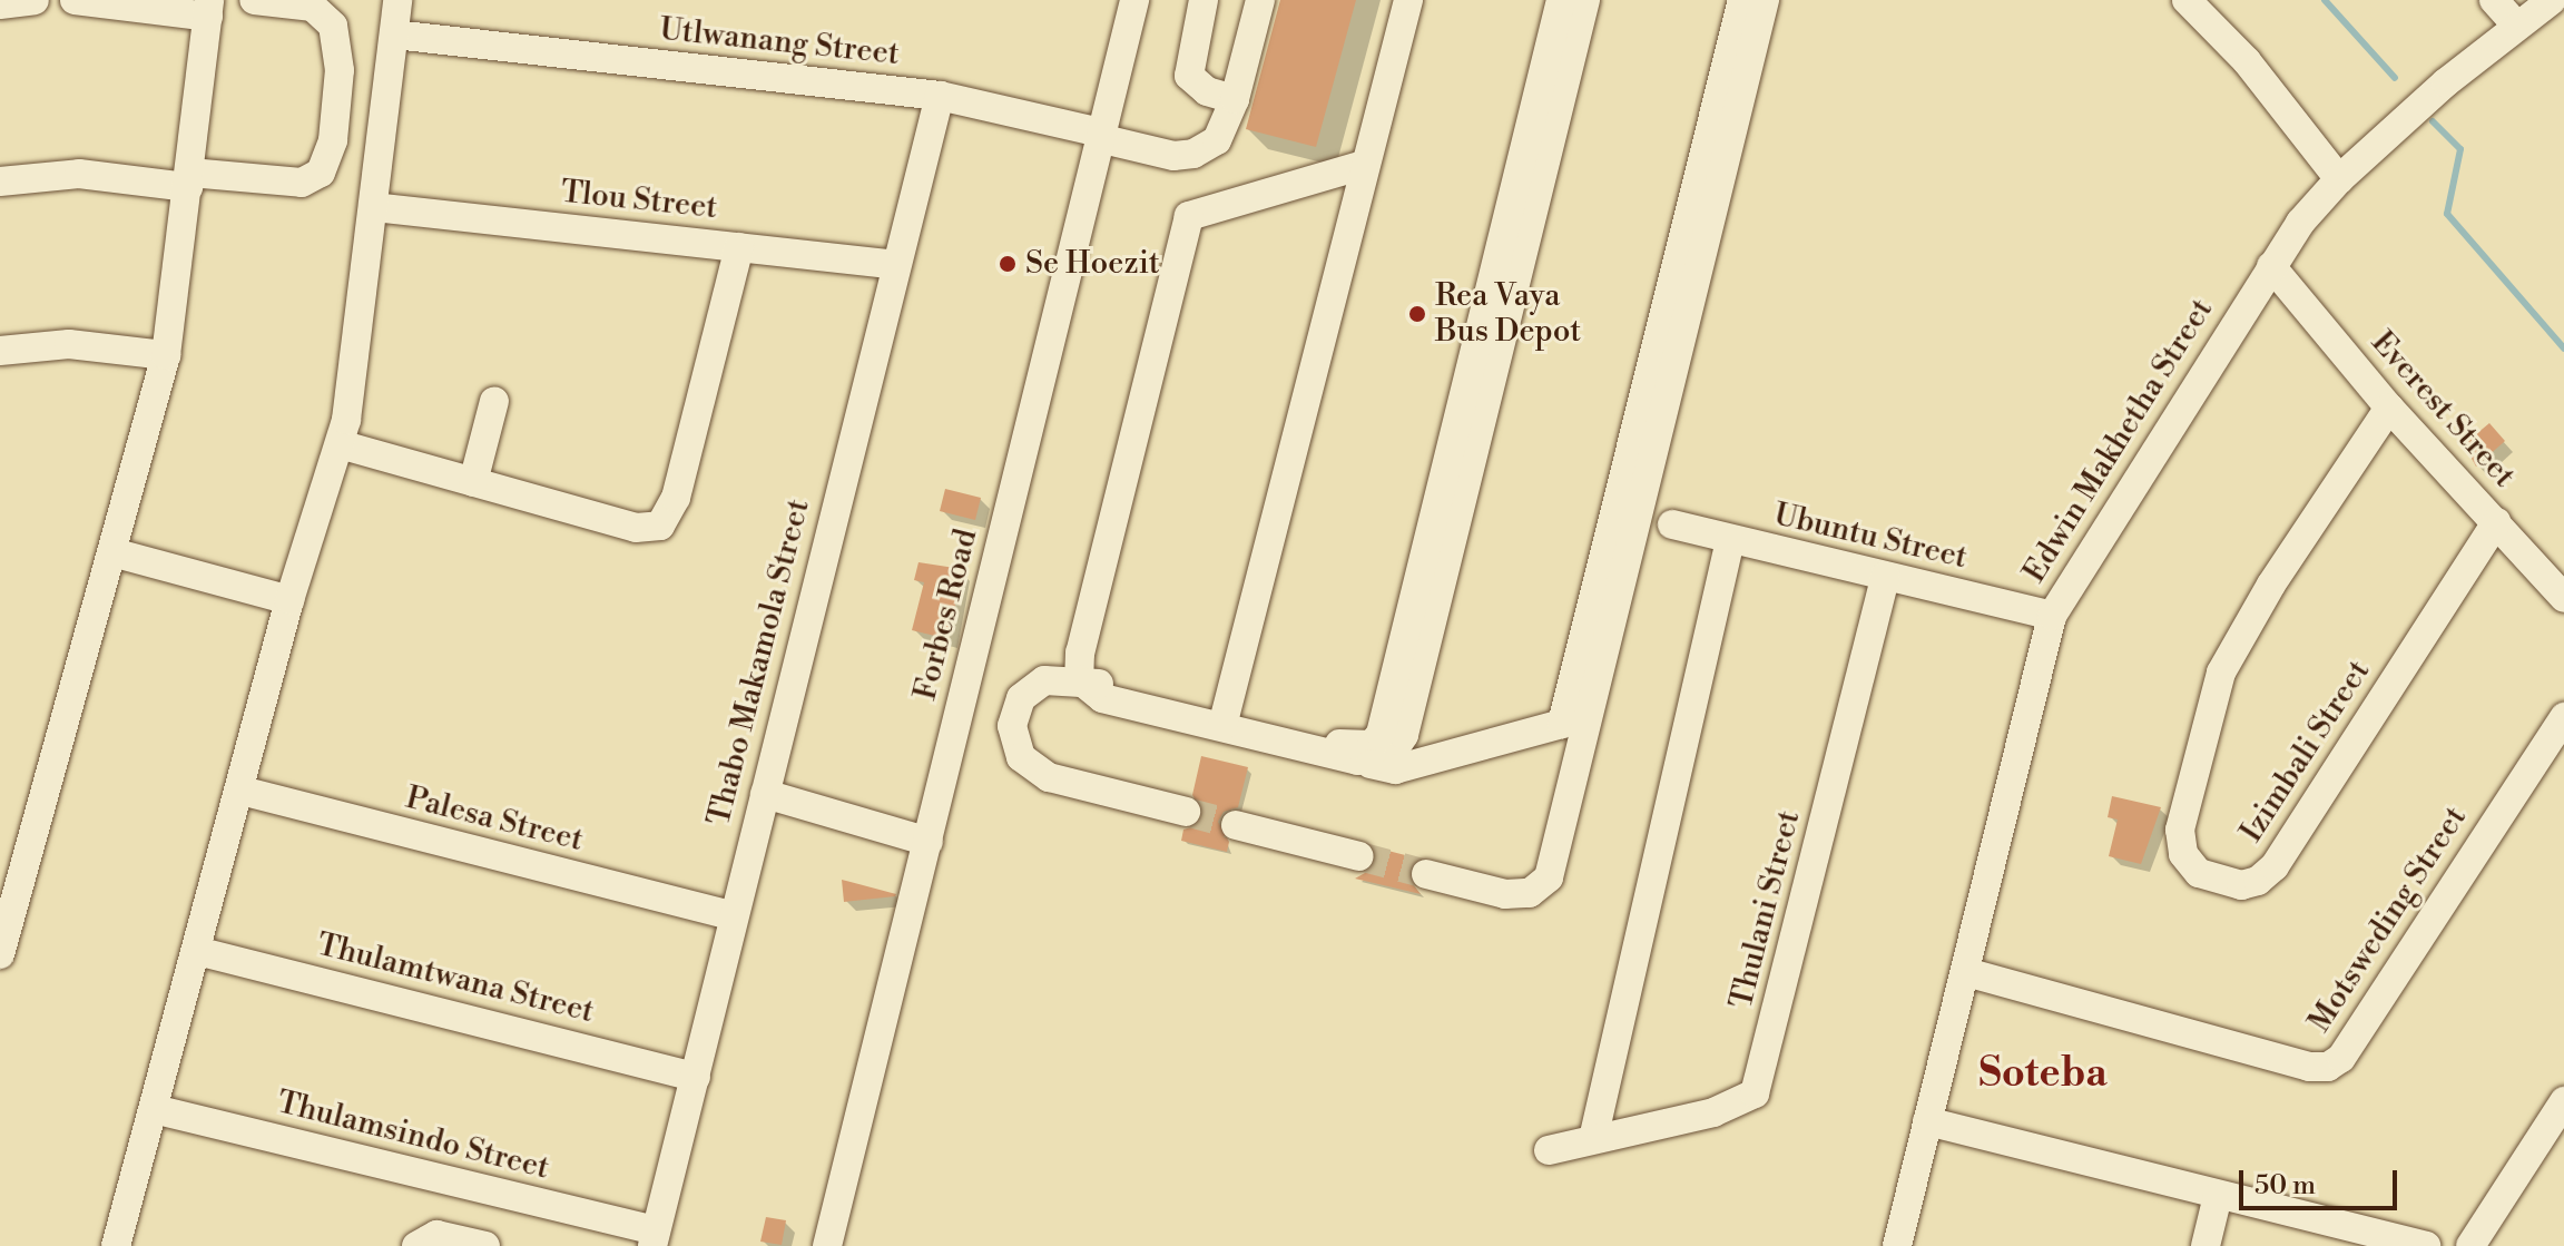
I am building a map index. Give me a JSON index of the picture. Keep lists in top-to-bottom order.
{
  "streets": {
    "street": [
      "Utlwanang Street",
      "Tlou Street",
      "Everest Street",
      "Edwin Makhetha Street",
      "Ubuntu Street",
      "Forbes Road",
      "Thabo Makamola Street",
      "Izimbali Street",
      "Palesa Street",
      "Thulani Street",
      "Motsweding Street",
      "Thulamtwana Street",
      "Thulamsindo Street"
    ]
  },
  "crossings": [
    ["Utlwanang Street", "Forbes Road"],
    ["Utlwanang Street", "Thabo Makamola Street"],
    ["Tlou Street", "Thabo Makamola Street"],
    ["Everest Street", "Edwin Makhetha Street"],
    ["Everest Street", "Izimbali Street"],
    ["Edwin Makhetha Street", "Ubuntu Street"],
    ["Edwin Makhetha Street", "Motsweding Street"],
    ["Ubuntu Street", "Thulani Street"],
    ["Thabo Makamola Street", "Palesa Street"],
    ["Thabo Makamola Street", "Thulamtwana Street"],
    ["Thabo Makamola Street", "Thulamsindo Street"]
  ],
  "districts": ["Soteba"],
  "places": ["Se Hoezit", "Rea Vaya Bus Depot"],
  "scale_bar": "50 m"
}
